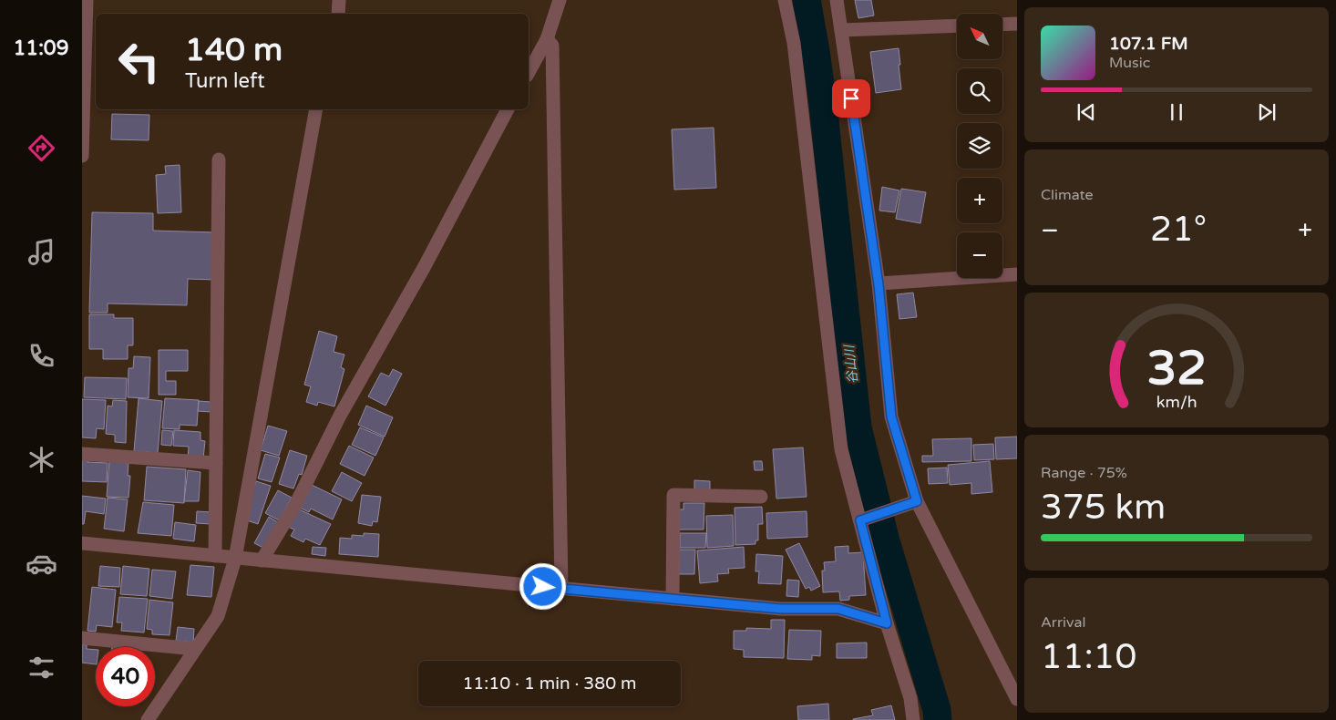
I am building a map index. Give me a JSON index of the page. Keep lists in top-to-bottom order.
{
  "water": ["谷山川"],
  "north": "top left",
  "page": {
    "tabs": "11:09",
    "map_buttons": ["+", "−"],
    "turn": ["140 m", "Turn left"],
    "song": ["107.1 FM", "Music"],
    "tile": [
      "Climate",
      ["Range · 75%", "375 km"],
      ["Arrival", "11:10"]
    ],
    "heat": ["−", "21°", "+"],
    "limit": "40",
    "trip": "11:10 · 1 min · 380 m",
    "gauge": ["32", "km/h"]
  }
}
